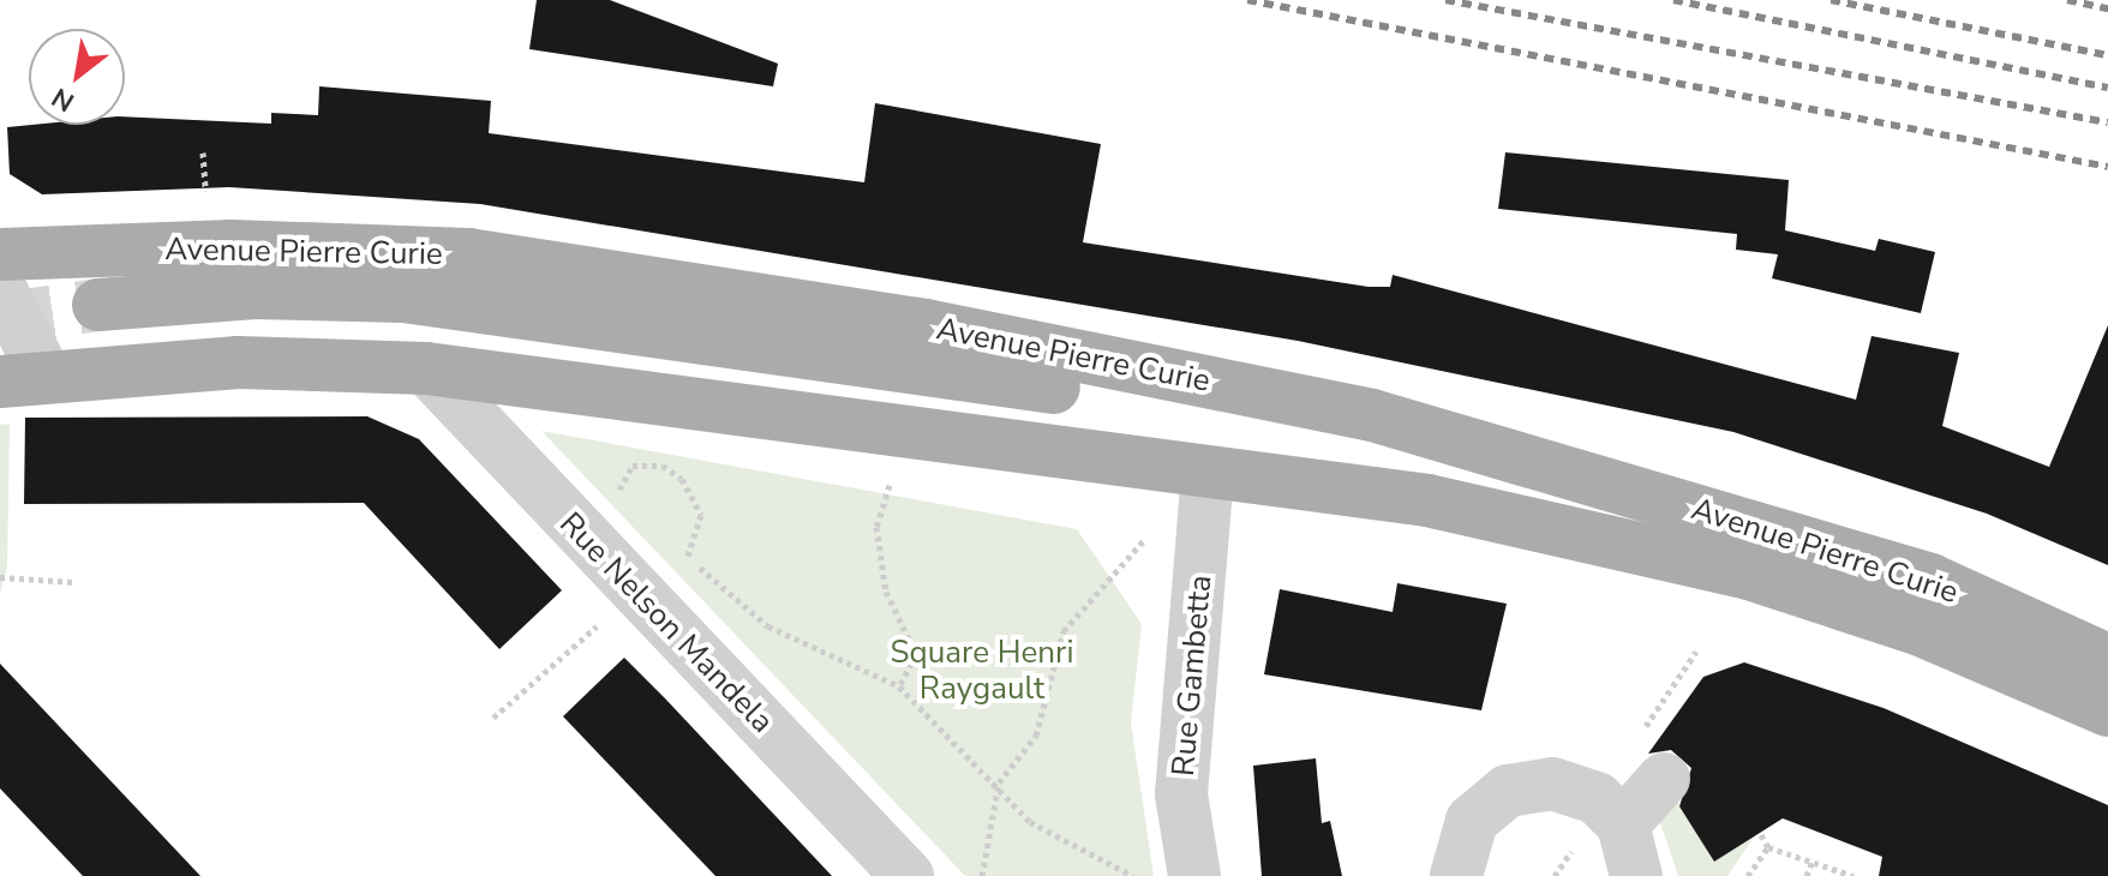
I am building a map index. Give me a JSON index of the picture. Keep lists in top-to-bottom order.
{
  "streets": {
    "main road": ["Avenue Pierre Curie"],
    "street": ["Rue Nelson Mandela", "Rue Gambetta"]
  },
  "crossings": [
    ["Avenue Pierre Curie", "Rue Nelson Mandela"],
    ["Avenue Pierre Curie", "Rue Gambetta"]
  ],
  "parks": ["Square Henri Raygault"],
  "north": "bottom left"
}
